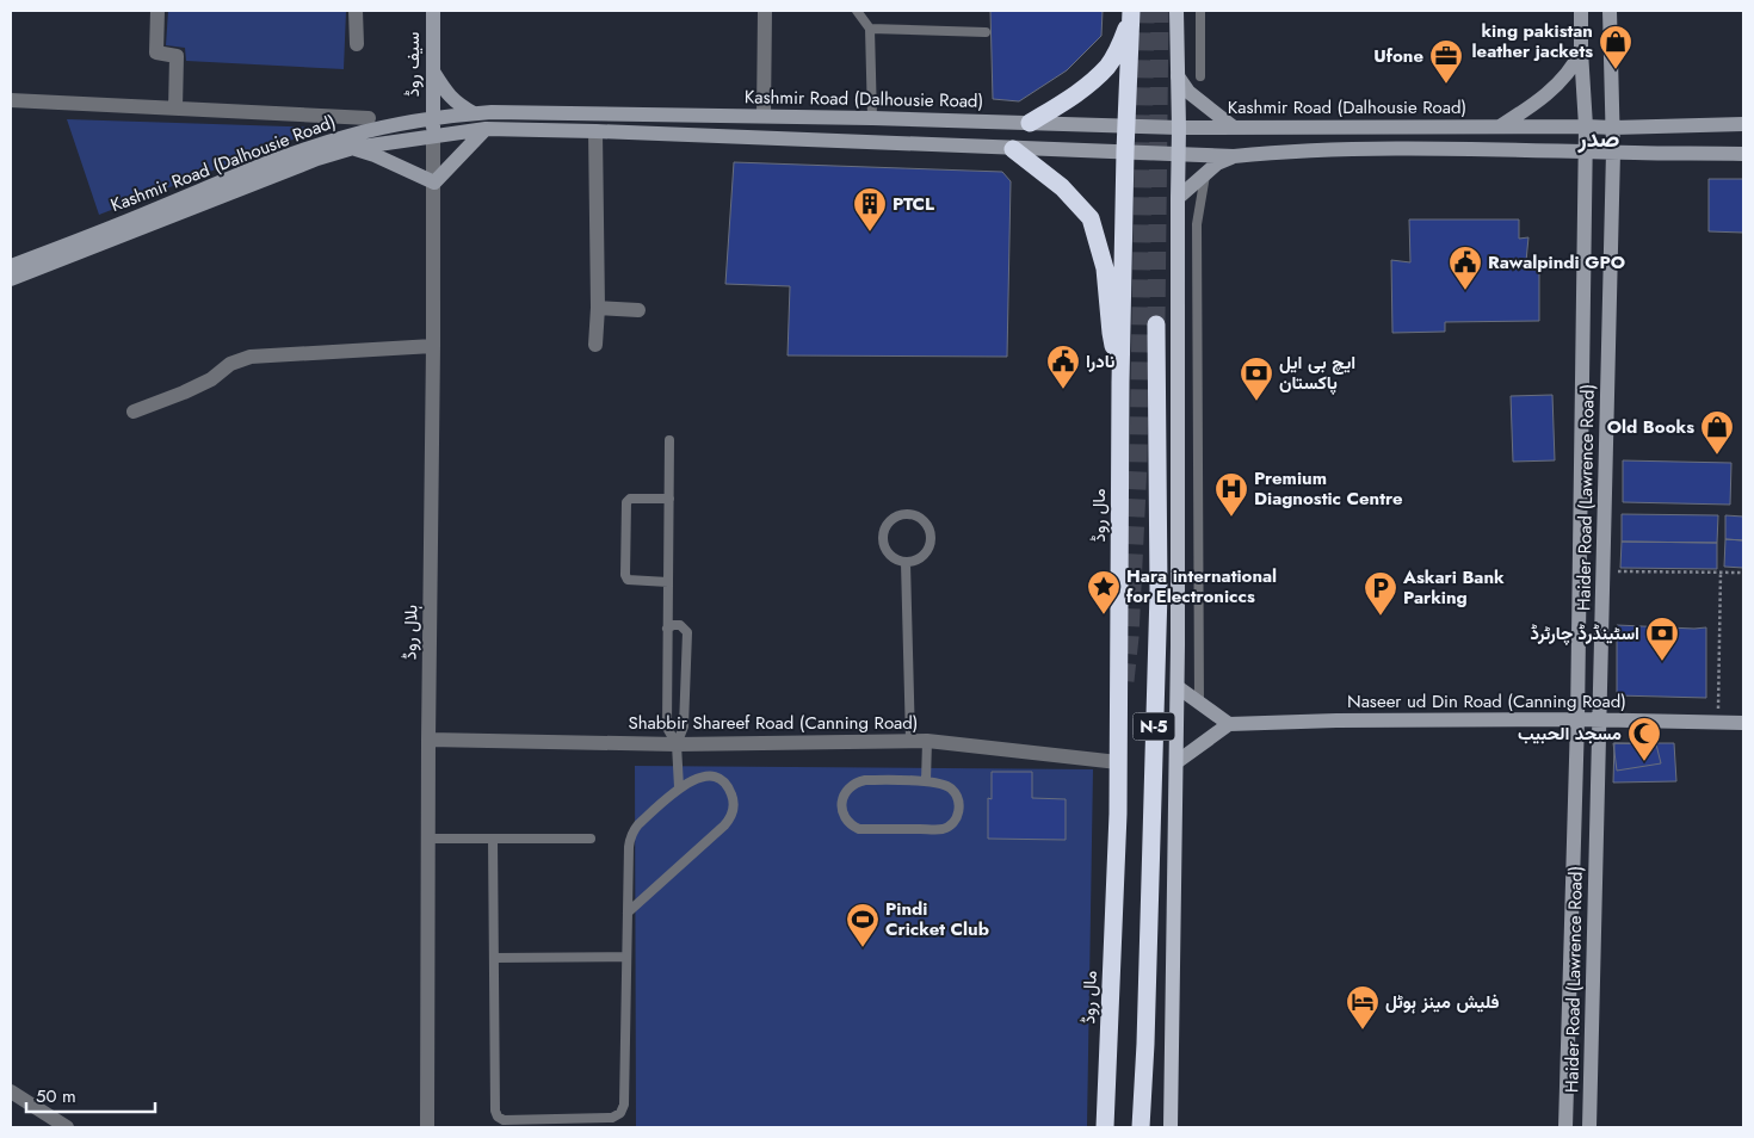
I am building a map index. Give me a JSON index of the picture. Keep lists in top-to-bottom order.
{
  "streets": {
    "highway": ["مال روڈ", "N-5"],
    "street": [
      "سیف روڈ",
      "Kashmir Road (Dalhousie Road)",
      "Haider Road (Lawrence Road)",
      "ہلال روڈ",
      "Naseer ud Din Road (Canning Road)",
      "Shabbir Shareef Road (Canning Road)"
    ]
  },
  "crossings": [
    ["سیف روڈ", "Kashmir Road (Dalhousie Road)"],
    ["سیف روڈ", "ہلال روڈ"],
    ["Kashmir Road (Dalhousie Road)", "Haider Road (Lawrence Road)"],
    ["Kashmir Road (Dalhousie Road)", "مال روڈ"],
    ["Kashmir Road (Dalhousie Road)", "ہلال روڈ"],
    ["Haider Road (Lawrence Road)", "Naseer ud Din Road (Canning Road)"],
    ["مال روڈ", "Shabbir Shareef Road (Canning Road)"],
    ["ہلال روڈ", "Shabbir Shareef Road (Canning Road)"]
  ],
  "districts": ["صدر"],
  "places": {
    "shop": ["king pakistan leather jackets", "Old Books"],
    "office": ["Ufone"],
    "building": ["PTCL"],
    "public building": ["Rawalpindi GPO", "نادرا"],
    "bank": ["ایچ بی ایل پاکستان", "اسٹینڈرڈ چارٹرڈ"],
    "hospital": ["Premium Diagnostic Centre"],
    "place": ["Hara international for Electroniccs"],
    "parking": ["Askari Bank Parking"],
    "mosque": ["مسجد الحبیب"],
    "sports": ["Pindi Cricket Club"],
    "hotel": ["فلیش مینز ہوٹل"]
  },
  "scale_bar": "50 m"
}
